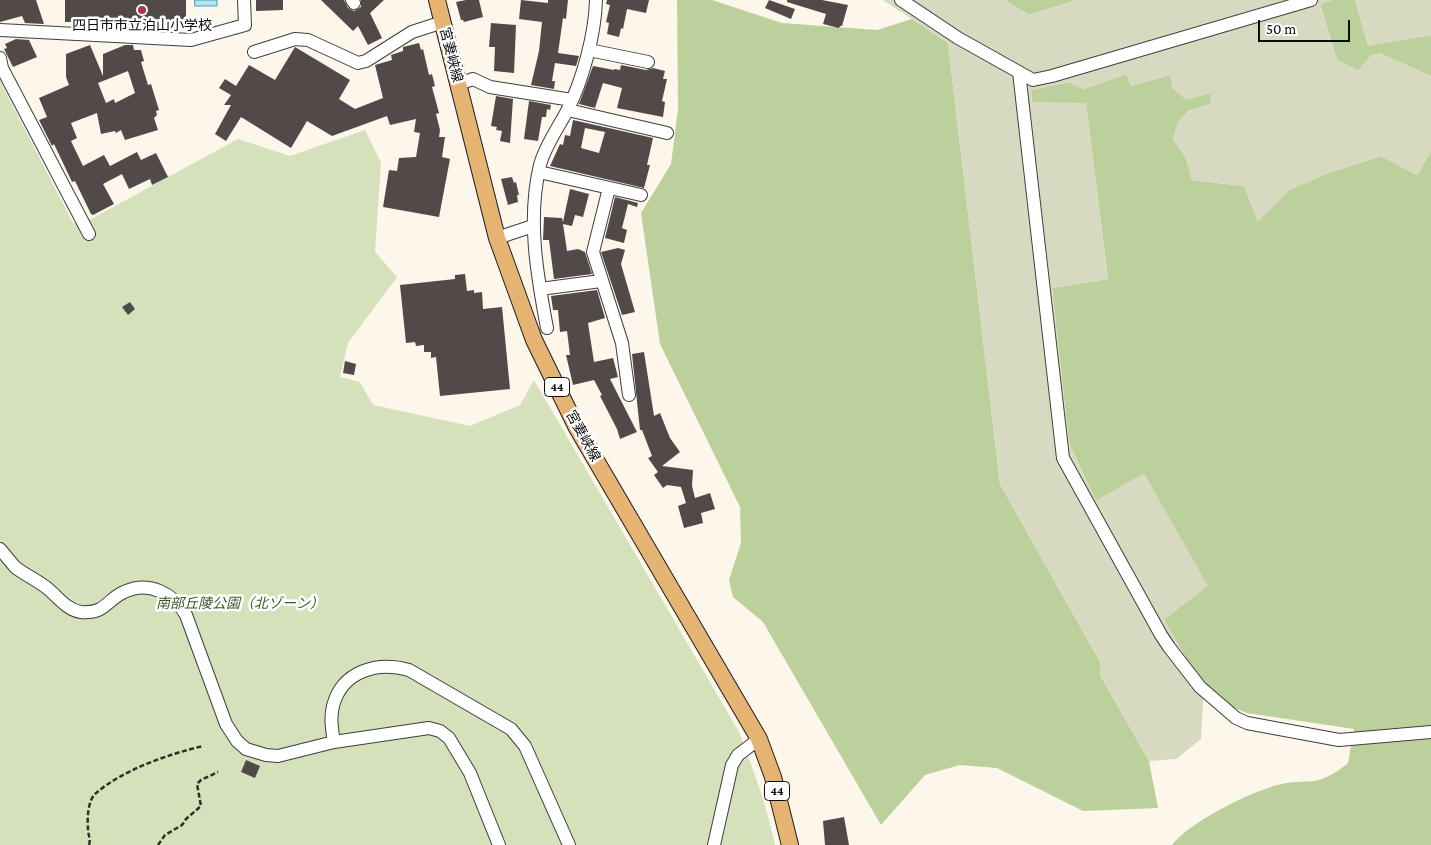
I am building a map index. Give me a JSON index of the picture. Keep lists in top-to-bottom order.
{
  "streets": {
    "main road": ["宮妻峡線", "44"]
  },
  "parks": ["南部丘陵公園（北ゾーン）"],
  "places": ["四日市市立泊山小学校"],
  "scale_bar": "50 m"
}
